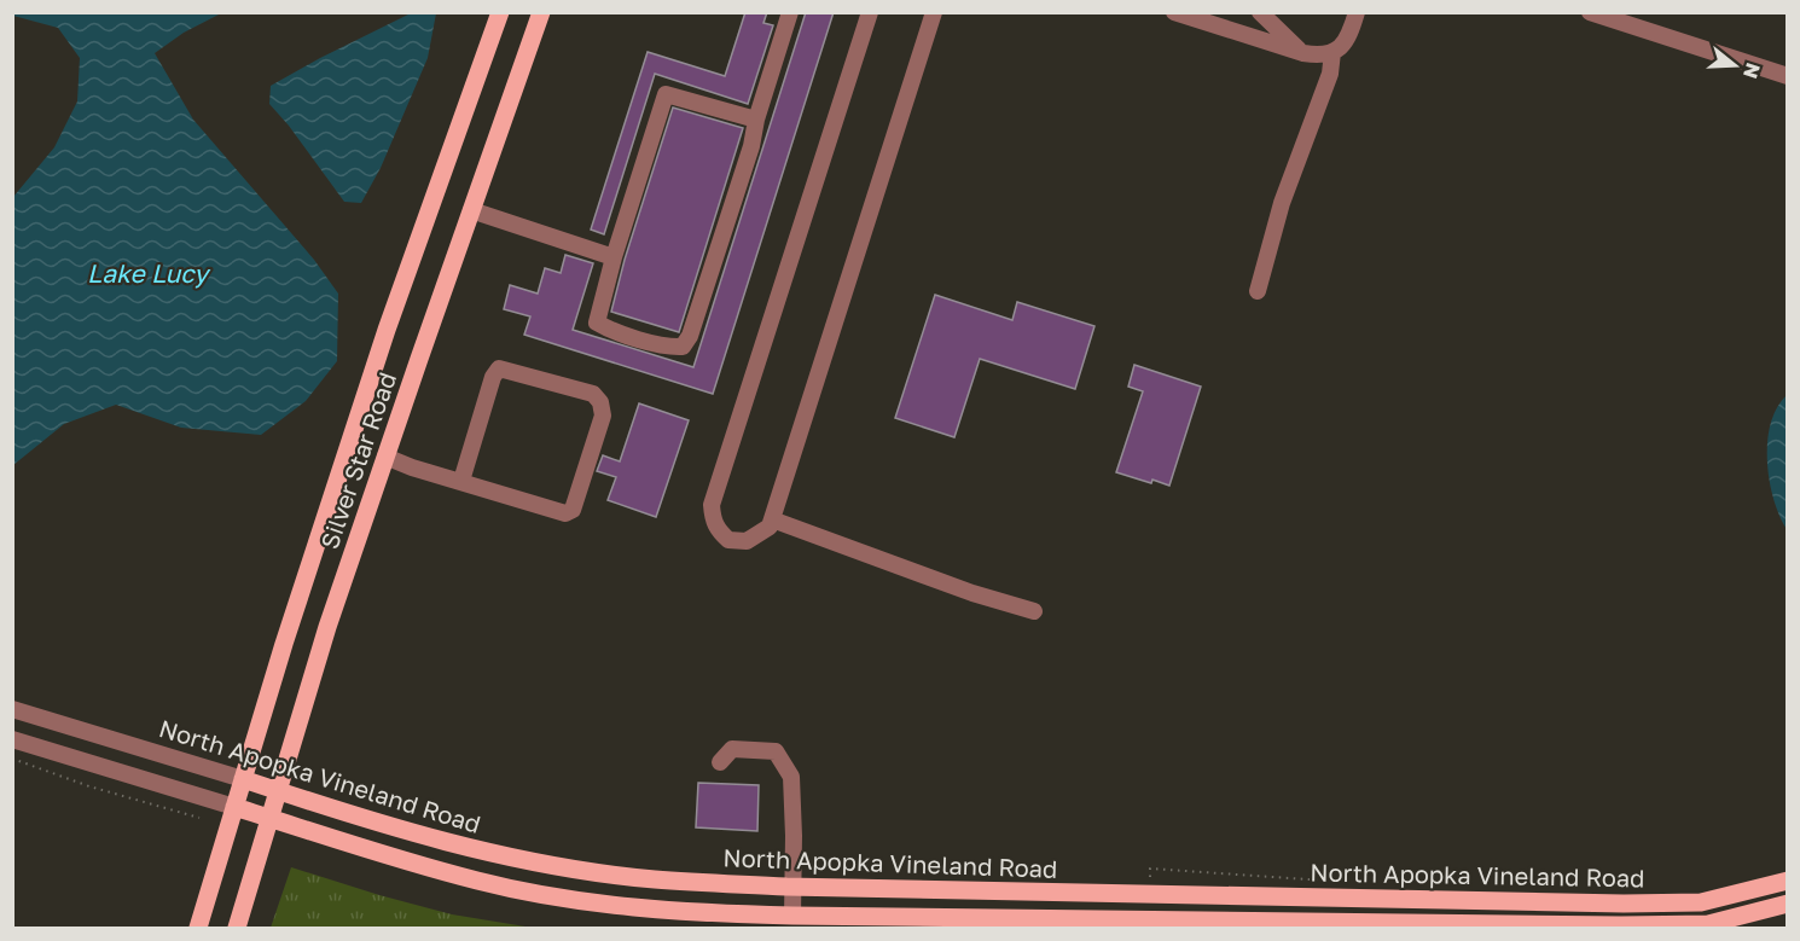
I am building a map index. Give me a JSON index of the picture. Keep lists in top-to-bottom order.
{
  "streets": {
    "main road": ["Silver Star Road", "North Apopka Vineland Road"]
  },
  "crossings": [
    ["Silver Star Road", "North Apopka Vineland Road"]
  ],
  "water": ["Lake Lucy"],
  "north": "right"
}
